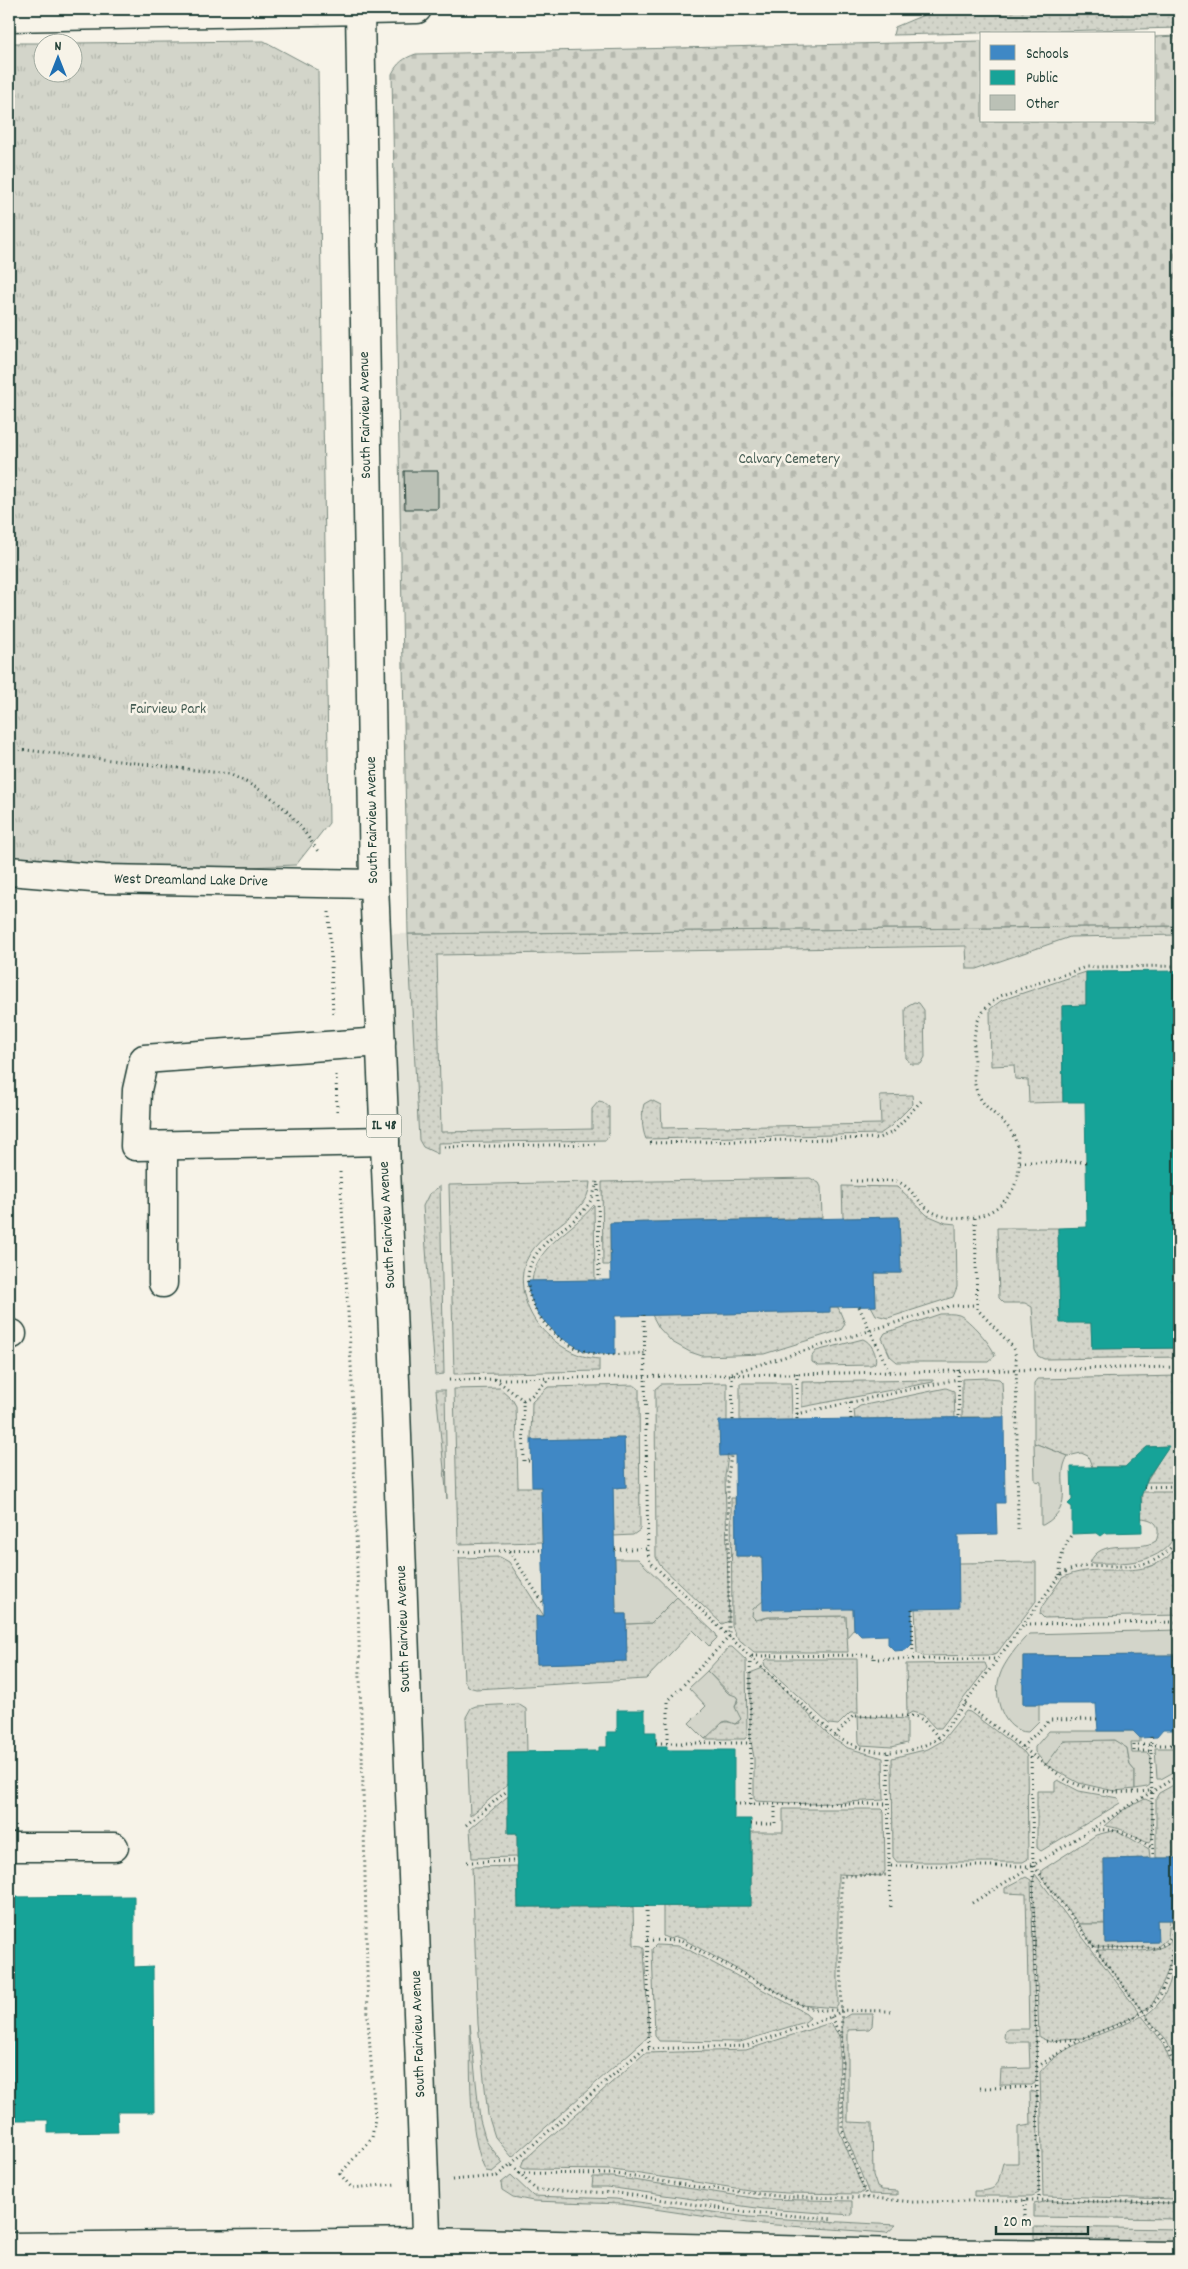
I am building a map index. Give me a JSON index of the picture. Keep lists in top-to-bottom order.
{
  "streets": {
    "main road": ["South Fairview Avenue", "West Dreamland Lake Drive", "IL 48"]
  },
  "crossings": [
    ["South Fairview Avenue", "West Dreamland Lake Drive"]
  ],
  "parks": ["Calvary Cemetery", "Fairview Park"],
  "legend": ["Schools", "Public", "Other"],
  "scale_bar": "20 m",
  "north": "top"
}
